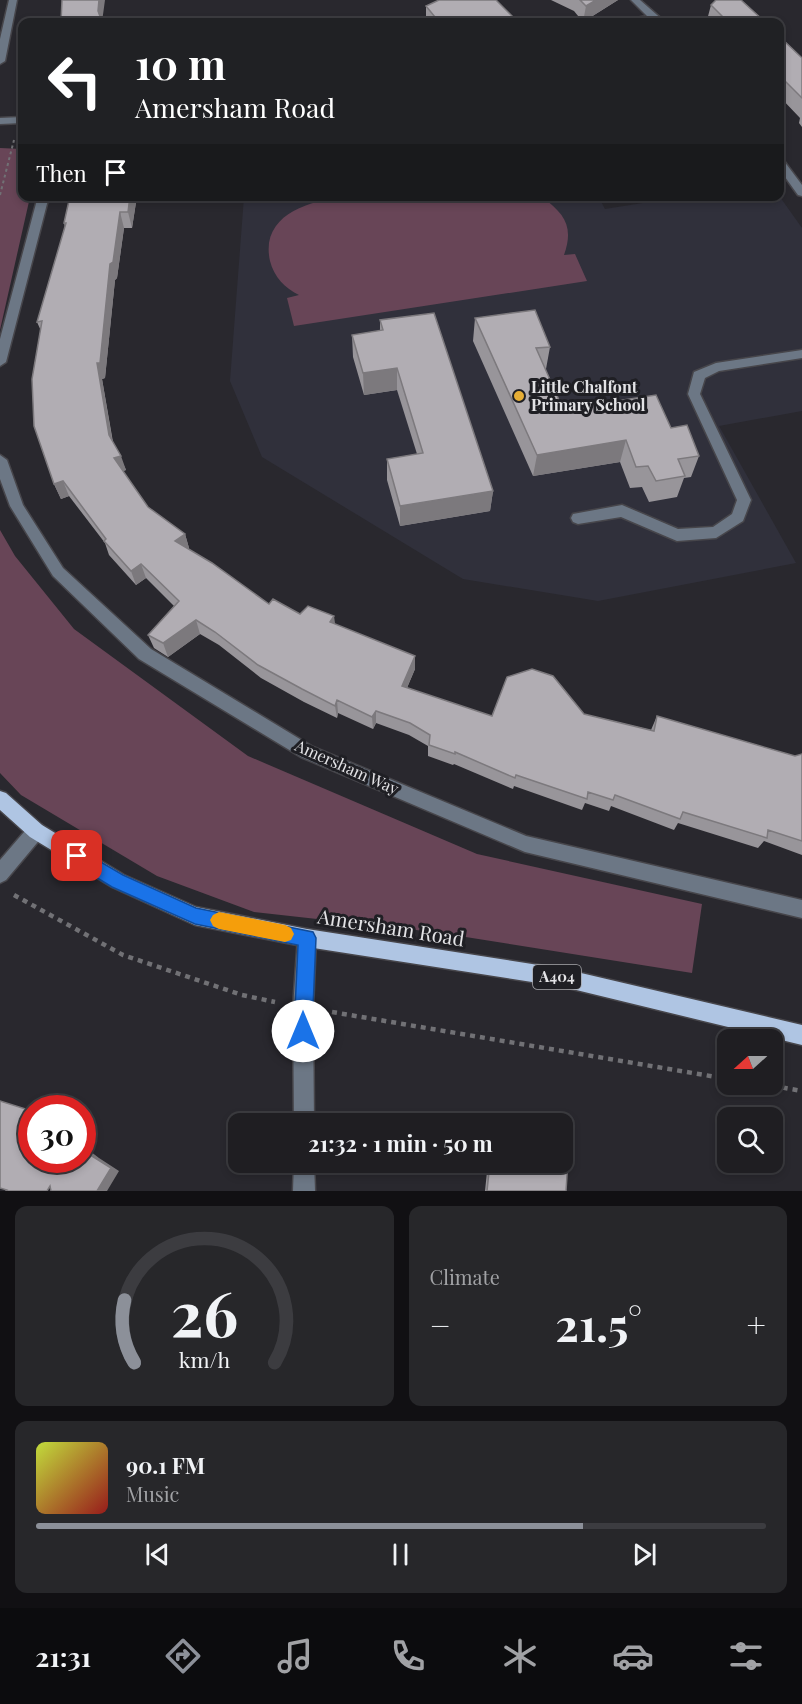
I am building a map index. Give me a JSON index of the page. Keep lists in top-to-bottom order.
{
  "streets": {
    "main road": ["Amersham Road", "A404"],
    "street": ["Amersham Way"]
  },
  "places": ["Little Chalfont Primary School"],
  "north": "left",
  "page": {
    "turn": ["10 m", "Amersham Road"],
    "then": "Then",
    "limit": "30",
    "trip": "21:32 · 1 min · 50 m",
    "tile": "Climate",
    "heat": ["−", "21.5°", "+"],
    "song": ["90.1 FM", "Music"],
    "tabs": "21:31",
    "gauge": ["26", "km/h"]
  }
}
